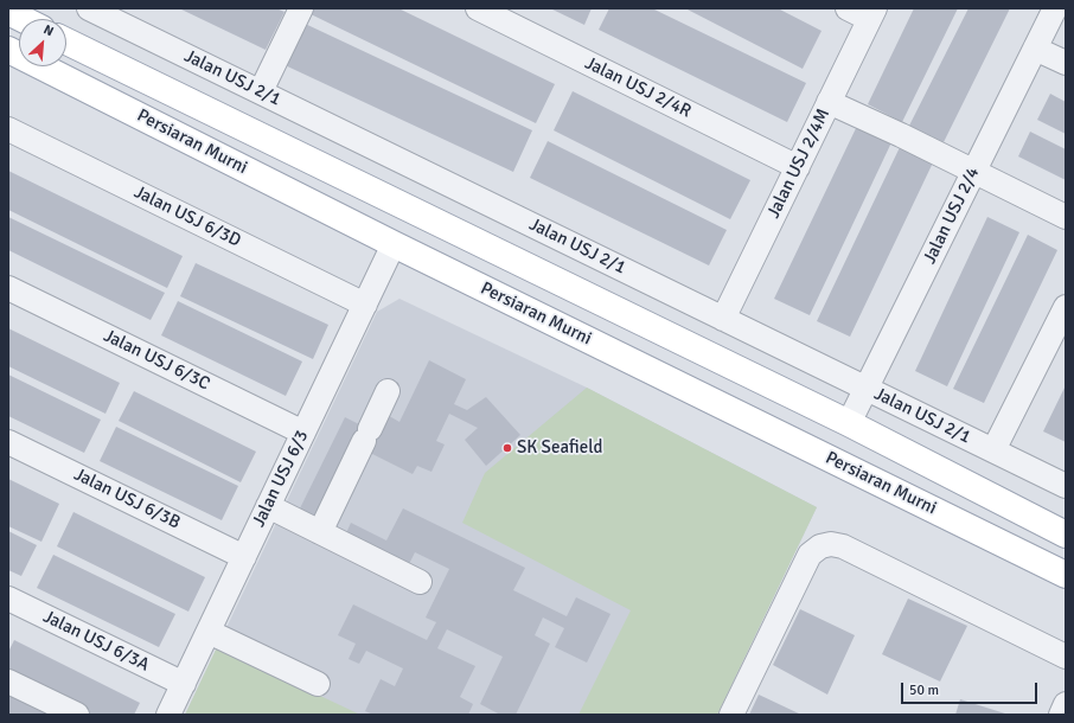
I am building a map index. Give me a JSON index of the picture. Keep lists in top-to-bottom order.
{
  "streets": {
    "main road": ["Persiaran Murni"],
    "street": [
      "Jalan USJ 2/1",
      "Jalan USJ 2/4R",
      "Jalan USJ 2/4M",
      "Jalan USJ 2/4",
      "Jalan USJ 6/3D",
      "Jalan USJ 6/3C",
      "Jalan USJ 6/3",
      "Jalan USJ 6/3B",
      "Jalan USJ 6/3A"
    ]
  },
  "crossings": [
    ["Jalan USJ 2/1", "Jalan USJ 2/4M"],
    ["Jalan USJ 2/1", "Jalan USJ 2/4"],
    ["Jalan USJ 2/4R", "Jalan USJ 2/4M"],
    ["Persiaran Murni", "Jalan USJ 2/4"],
    ["Persiaran Murni", "Jalan USJ 6/3"],
    ["Jalan USJ 6/3D", "Jalan USJ 6/3"],
    ["Jalan USJ 6/3C", "Jalan USJ 6/3"],
    ["Jalan USJ 6/3", "Jalan USJ 6/3B"],
    ["Jalan USJ 6/3", "Jalan USJ 6/3A"]
  ],
  "places": ["SK Seafield"],
  "scale_bar": "50 m",
  "north": "top right"
}
